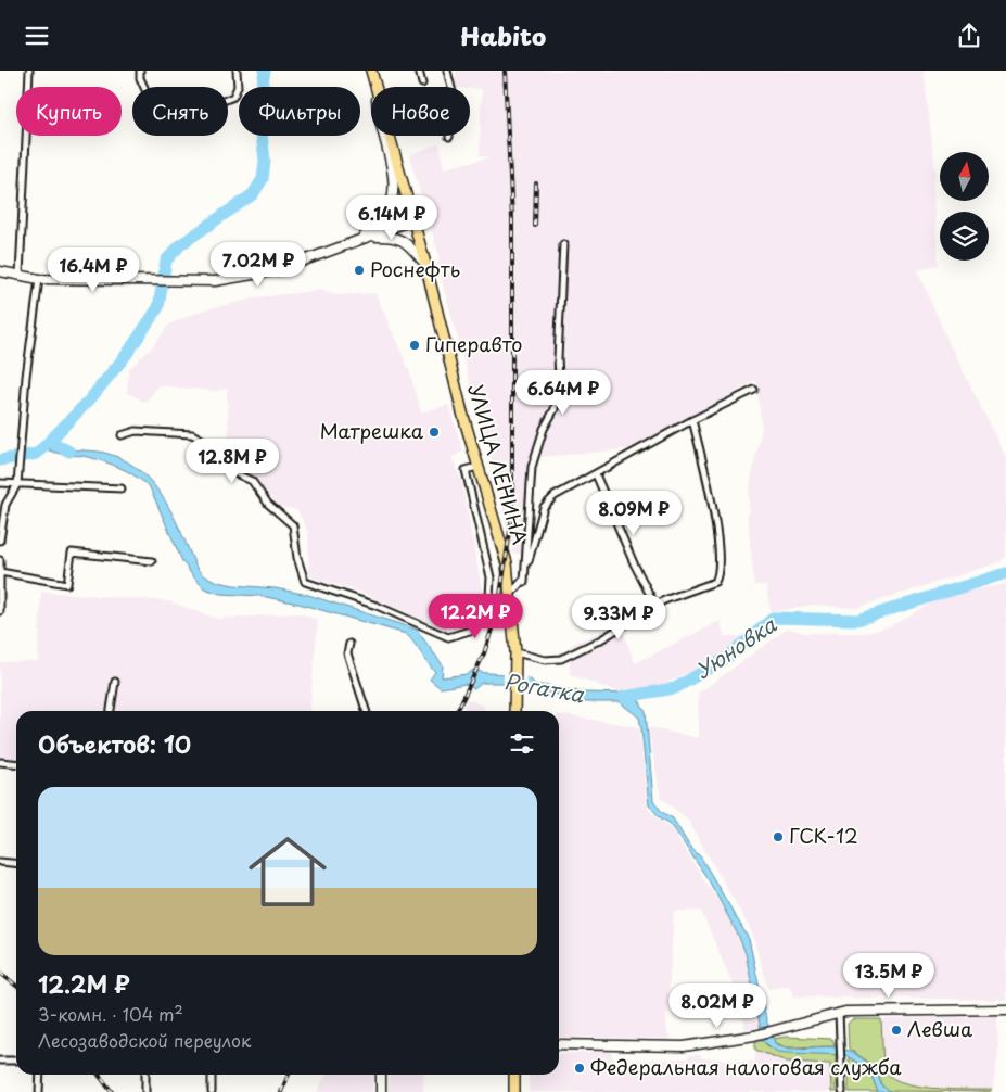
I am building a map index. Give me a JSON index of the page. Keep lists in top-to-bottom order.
{
  "streets": {
    "main road": ["УЛИЦА ЛЕНИНА"]
  },
  "water": ["Уюновка", "Рогатка"],
  "places": [
    "Роснефть",
    "Гиперавто",
    "Матрешка",
    "ГСК-12",
    "Левша",
    "Федеральная налоговая служба"
  ],
  "north": "top",
  "page": {
    "header": "Habito",
    "chip": [
      "Купить",
      "Снять",
      "Фильтры",
      "Новое"
    ],
    "price": [
      "6.14M ₽",
      "7.02M ₽",
      "16.4M ₽",
      "6.64M ₽",
      "12.8M ₽",
      "8.09M ₽",
      "12.2M ₽",
      "9.33M ₽",
      "13.5M ₽",
      "8.02M ₽"
    ],
    "heading": "Объектов: 10",
    "list": [
      {
        "name": "12.2M ₽",
        "note": "3-комн. · 104 m² · Лесозаводской переулок"
      }
    ]
  }
}
